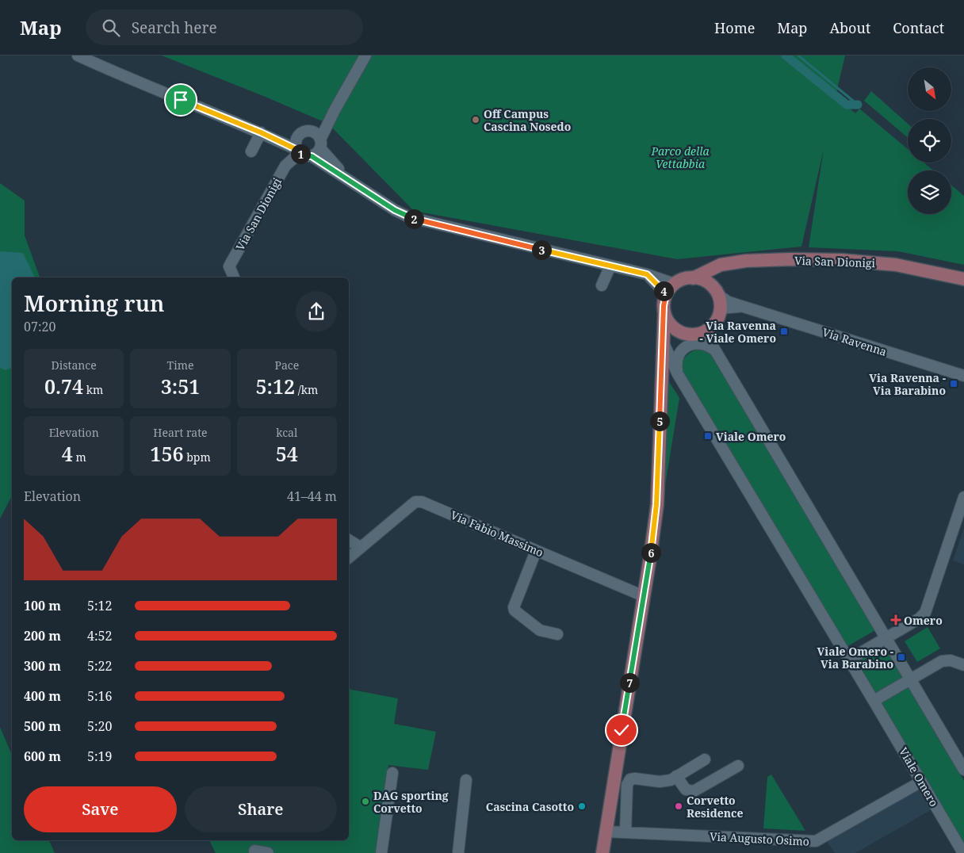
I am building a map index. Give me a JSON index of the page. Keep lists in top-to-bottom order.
{
  "streets": {
    "main road": ["Via San Dionigi"],
    "street": [
      "Via Ravenna",
      "Via Fabio Massimo",
      "Viale Omero",
      "Via Augusto Osimo"
    ]
  },
  "crossings": [
    ["Via San Dionigi", "Via Ravenna"],
    ["Viale Omero", "Via Augusto Osimo"]
  ],
  "parks": ["Parco della Vettabbia"],
  "places": {
    "other": [
      "Off Campus Cascina Nosedo",
      "DAG sporting Corvetto",
      "Cascina Casotto",
      "Corvetto Residence"
    ],
    "transit": [
      "Via Ravenna - Viale Omero",
      "Via Ravenna - Via Barabino",
      "Viale Omero",
      "Viale Omero - Via Barabino"
    ],
    "health": ["Omero"]
  },
  "north": "bottom right",
  "page": {
    "header": "Map",
    "search": "Search here",
    "nav": [
      "Home",
      "Map",
      "About",
      "Contact"
    ],
    "pins": [
      "1",
      "2",
      "3",
      "4",
      "5",
      "6",
      "7"
    ],
    "heading": ["Morning run", "07:20"],
    "stats": [
      ["Distance", "0.74 km"],
      ["Time", "3:51"],
      ["Pace", "5:12 /km"],
      ["Elevation", "4 m"],
      ["Heart rate", "156 bpm"],
      ["kcal", "54"]
    ],
    "chart": ["Elevation", "41–44 m"],
    "list": [
      {
        "name": "100 m",
        "note": "5:12"
      },
      {
        "name": "200 m",
        "note": "4:52"
      },
      {
        "name": "300 m",
        "note": "5:22"
      },
      {
        "name": "400 m",
        "note": "5:16"
      },
      {
        "name": "500 m",
        "note": "5:20"
      },
      {
        "name": "600 m",
        "note": "5:19"
      }
    ],
    "buttons": ["Save", "Share"]
  }
}
